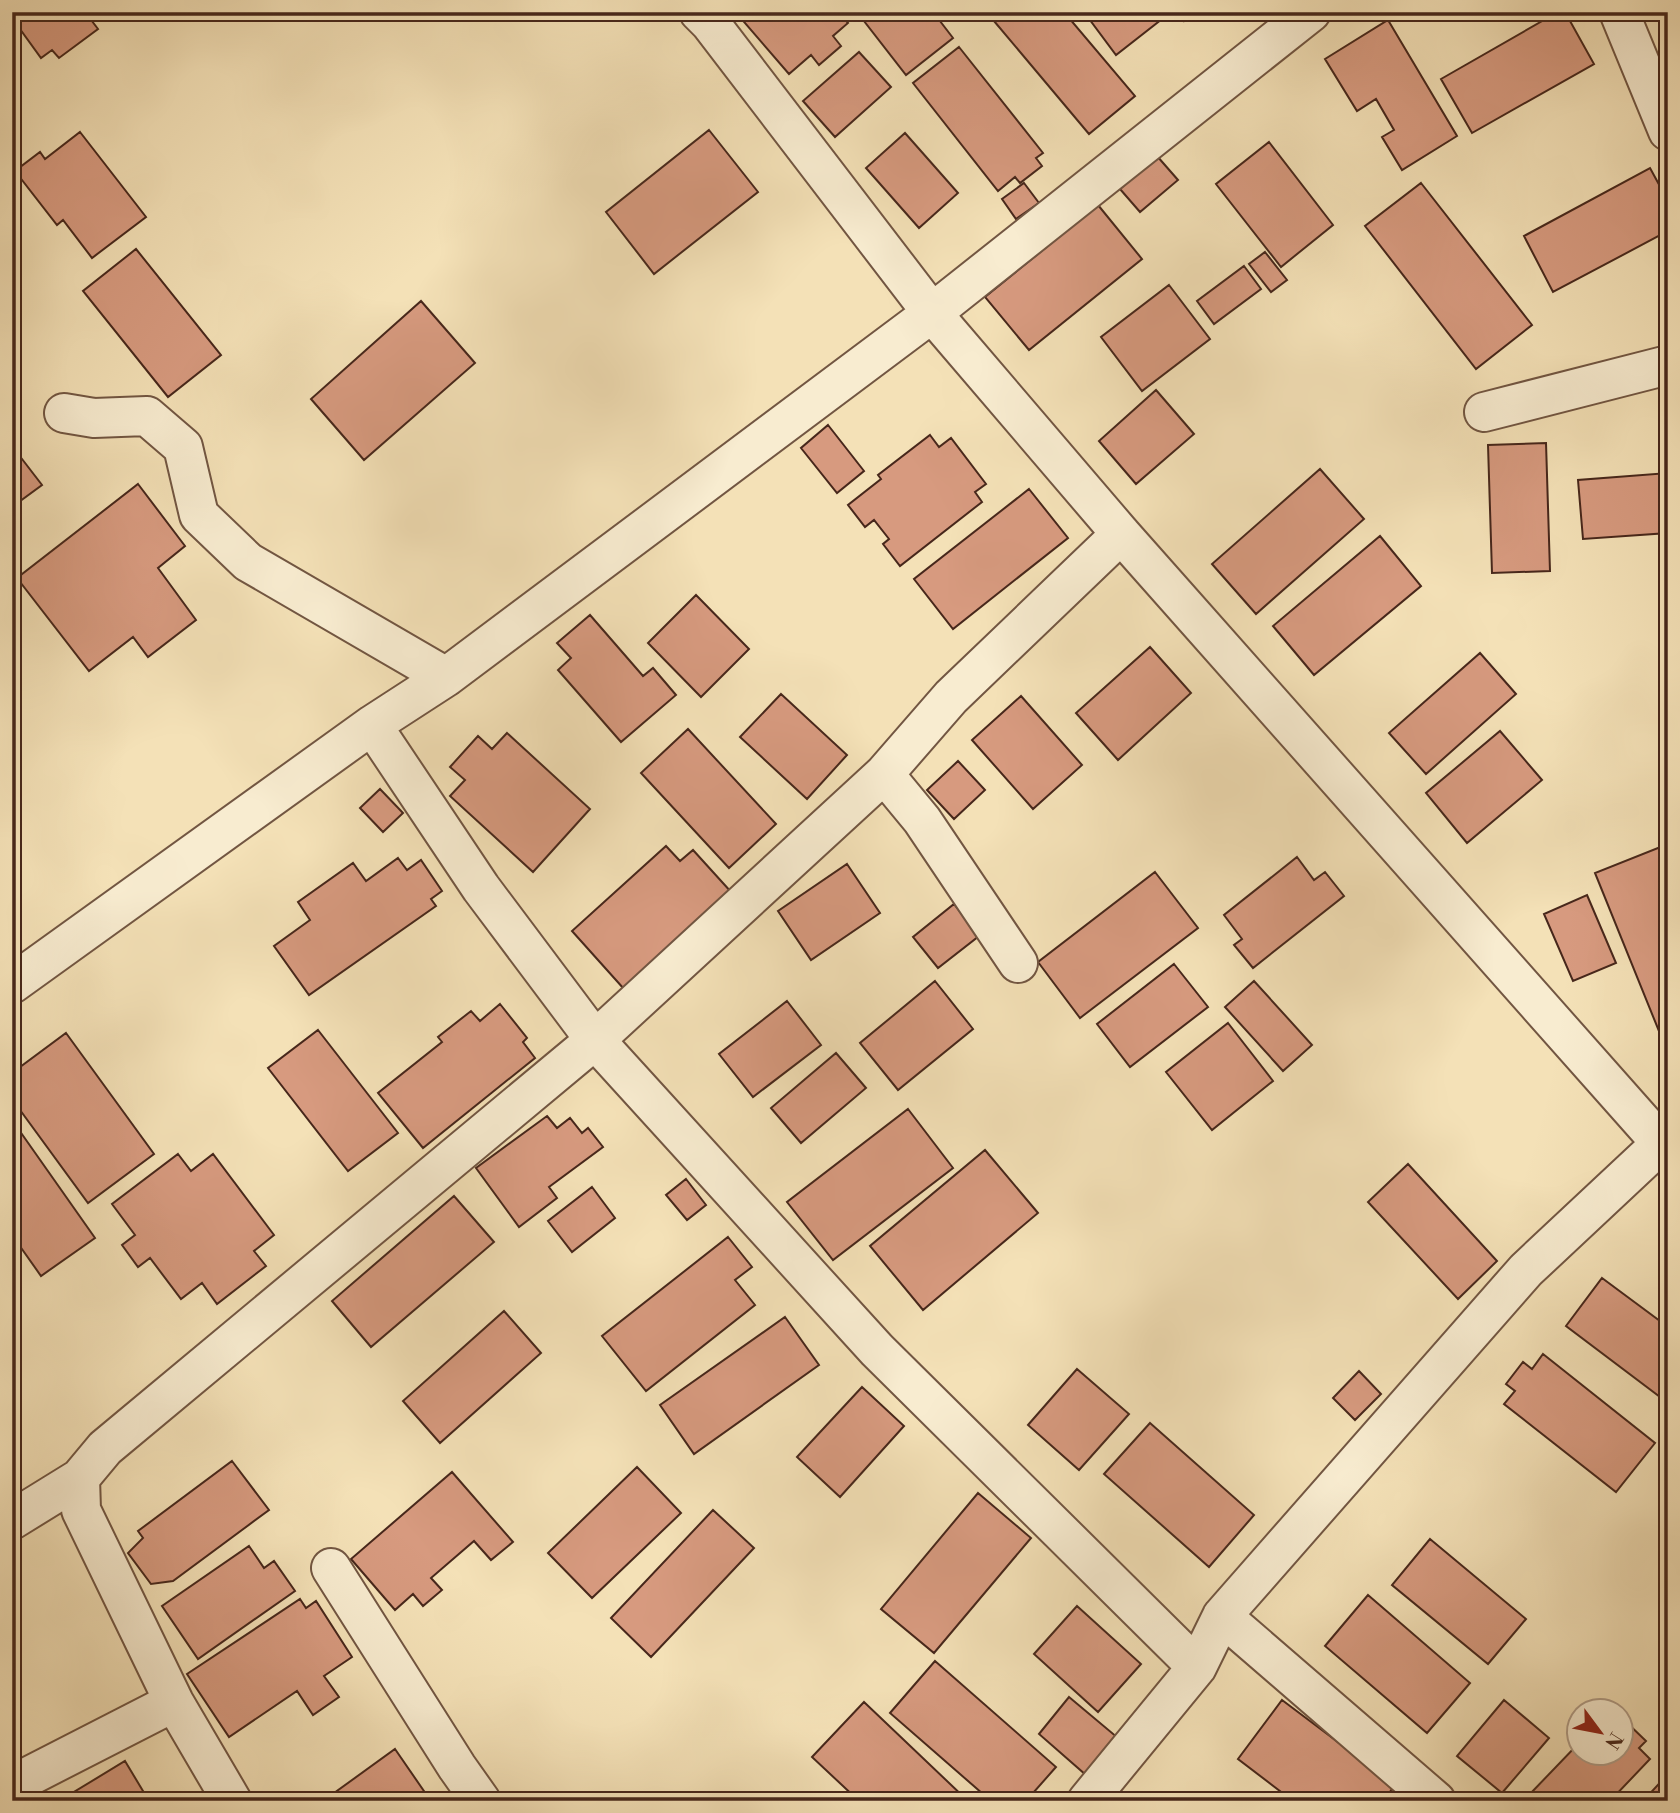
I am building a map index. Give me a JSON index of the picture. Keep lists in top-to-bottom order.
{
  "north": "bottom right"
}
